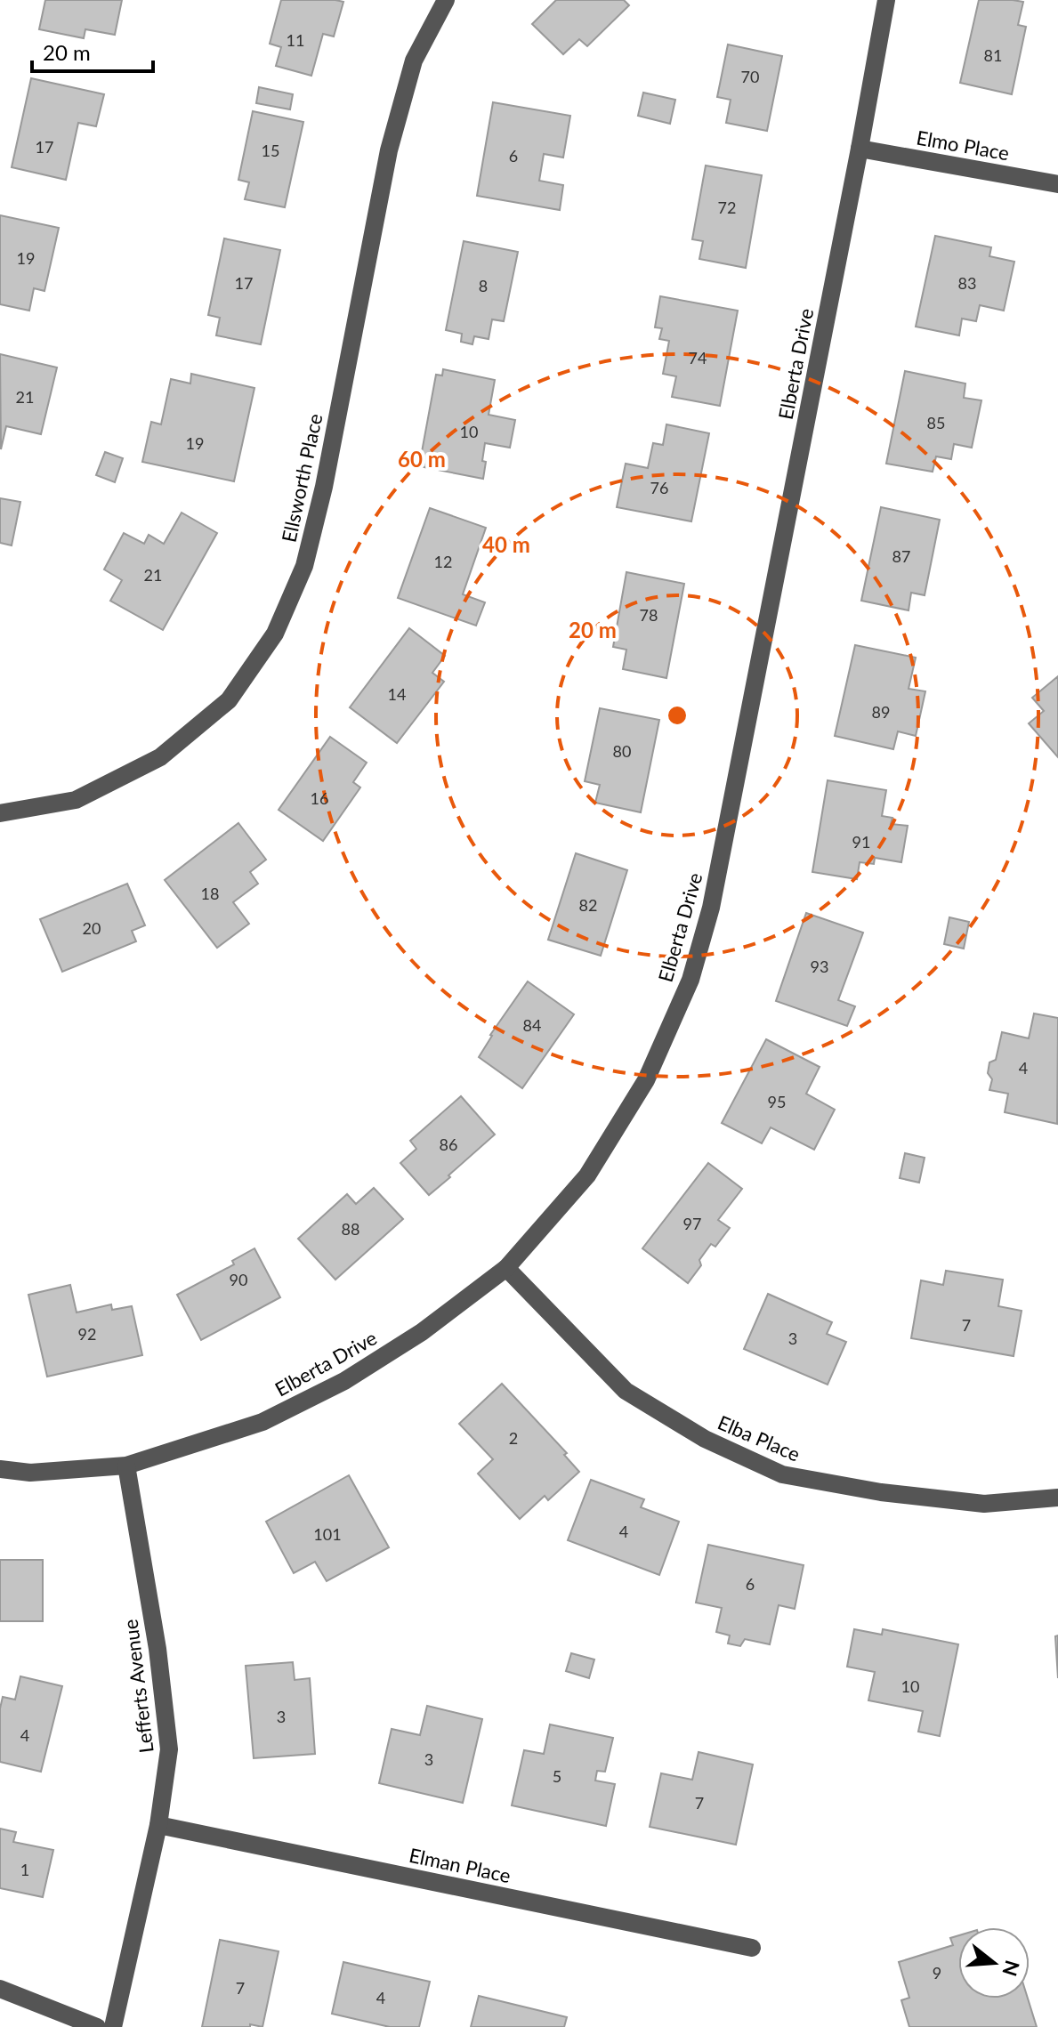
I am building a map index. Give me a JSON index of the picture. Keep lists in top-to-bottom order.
{
  "streets": {
    "street": [
      "Elmo Place",
      "Elberta Drive",
      "Ellsworth Place",
      "Elba Place",
      "Lefferts Avenue",
      "Elman Place"
    ]
  },
  "crossings": [
    ["Elmo Place", "Elberta Drive"],
    ["Elberta Drive", "Elba Place"],
    ["Elberta Drive", "Lefferts Avenue"],
    ["Lefferts Avenue", "Elman Place"]
  ],
  "house_numbers": [
    "11",
    "81",
    "70",
    "17",
    "15",
    "6",
    "72",
    "19",
    "17",
    "83",
    "8",
    "74",
    "21",
    "85",
    "10",
    "19",
    "76",
    "87",
    "12",
    "21",
    "78",
    "14",
    "89",
    "80",
    "16",
    "91",
    "18",
    "82",
    "20",
    "93",
    "84",
    "4",
    "95",
    "86",
    "97",
    "88",
    "90",
    "7",
    "92",
    "3",
    "2",
    "4",
    "101",
    "6",
    "10",
    "3",
    "4",
    "3",
    "5",
    "7",
    "1",
    "9",
    "7",
    "4"
  ],
  "scale_bar": "20 m",
  "north": "right",
  "rings": ["60 m", "40 m", "20 m"]
}
